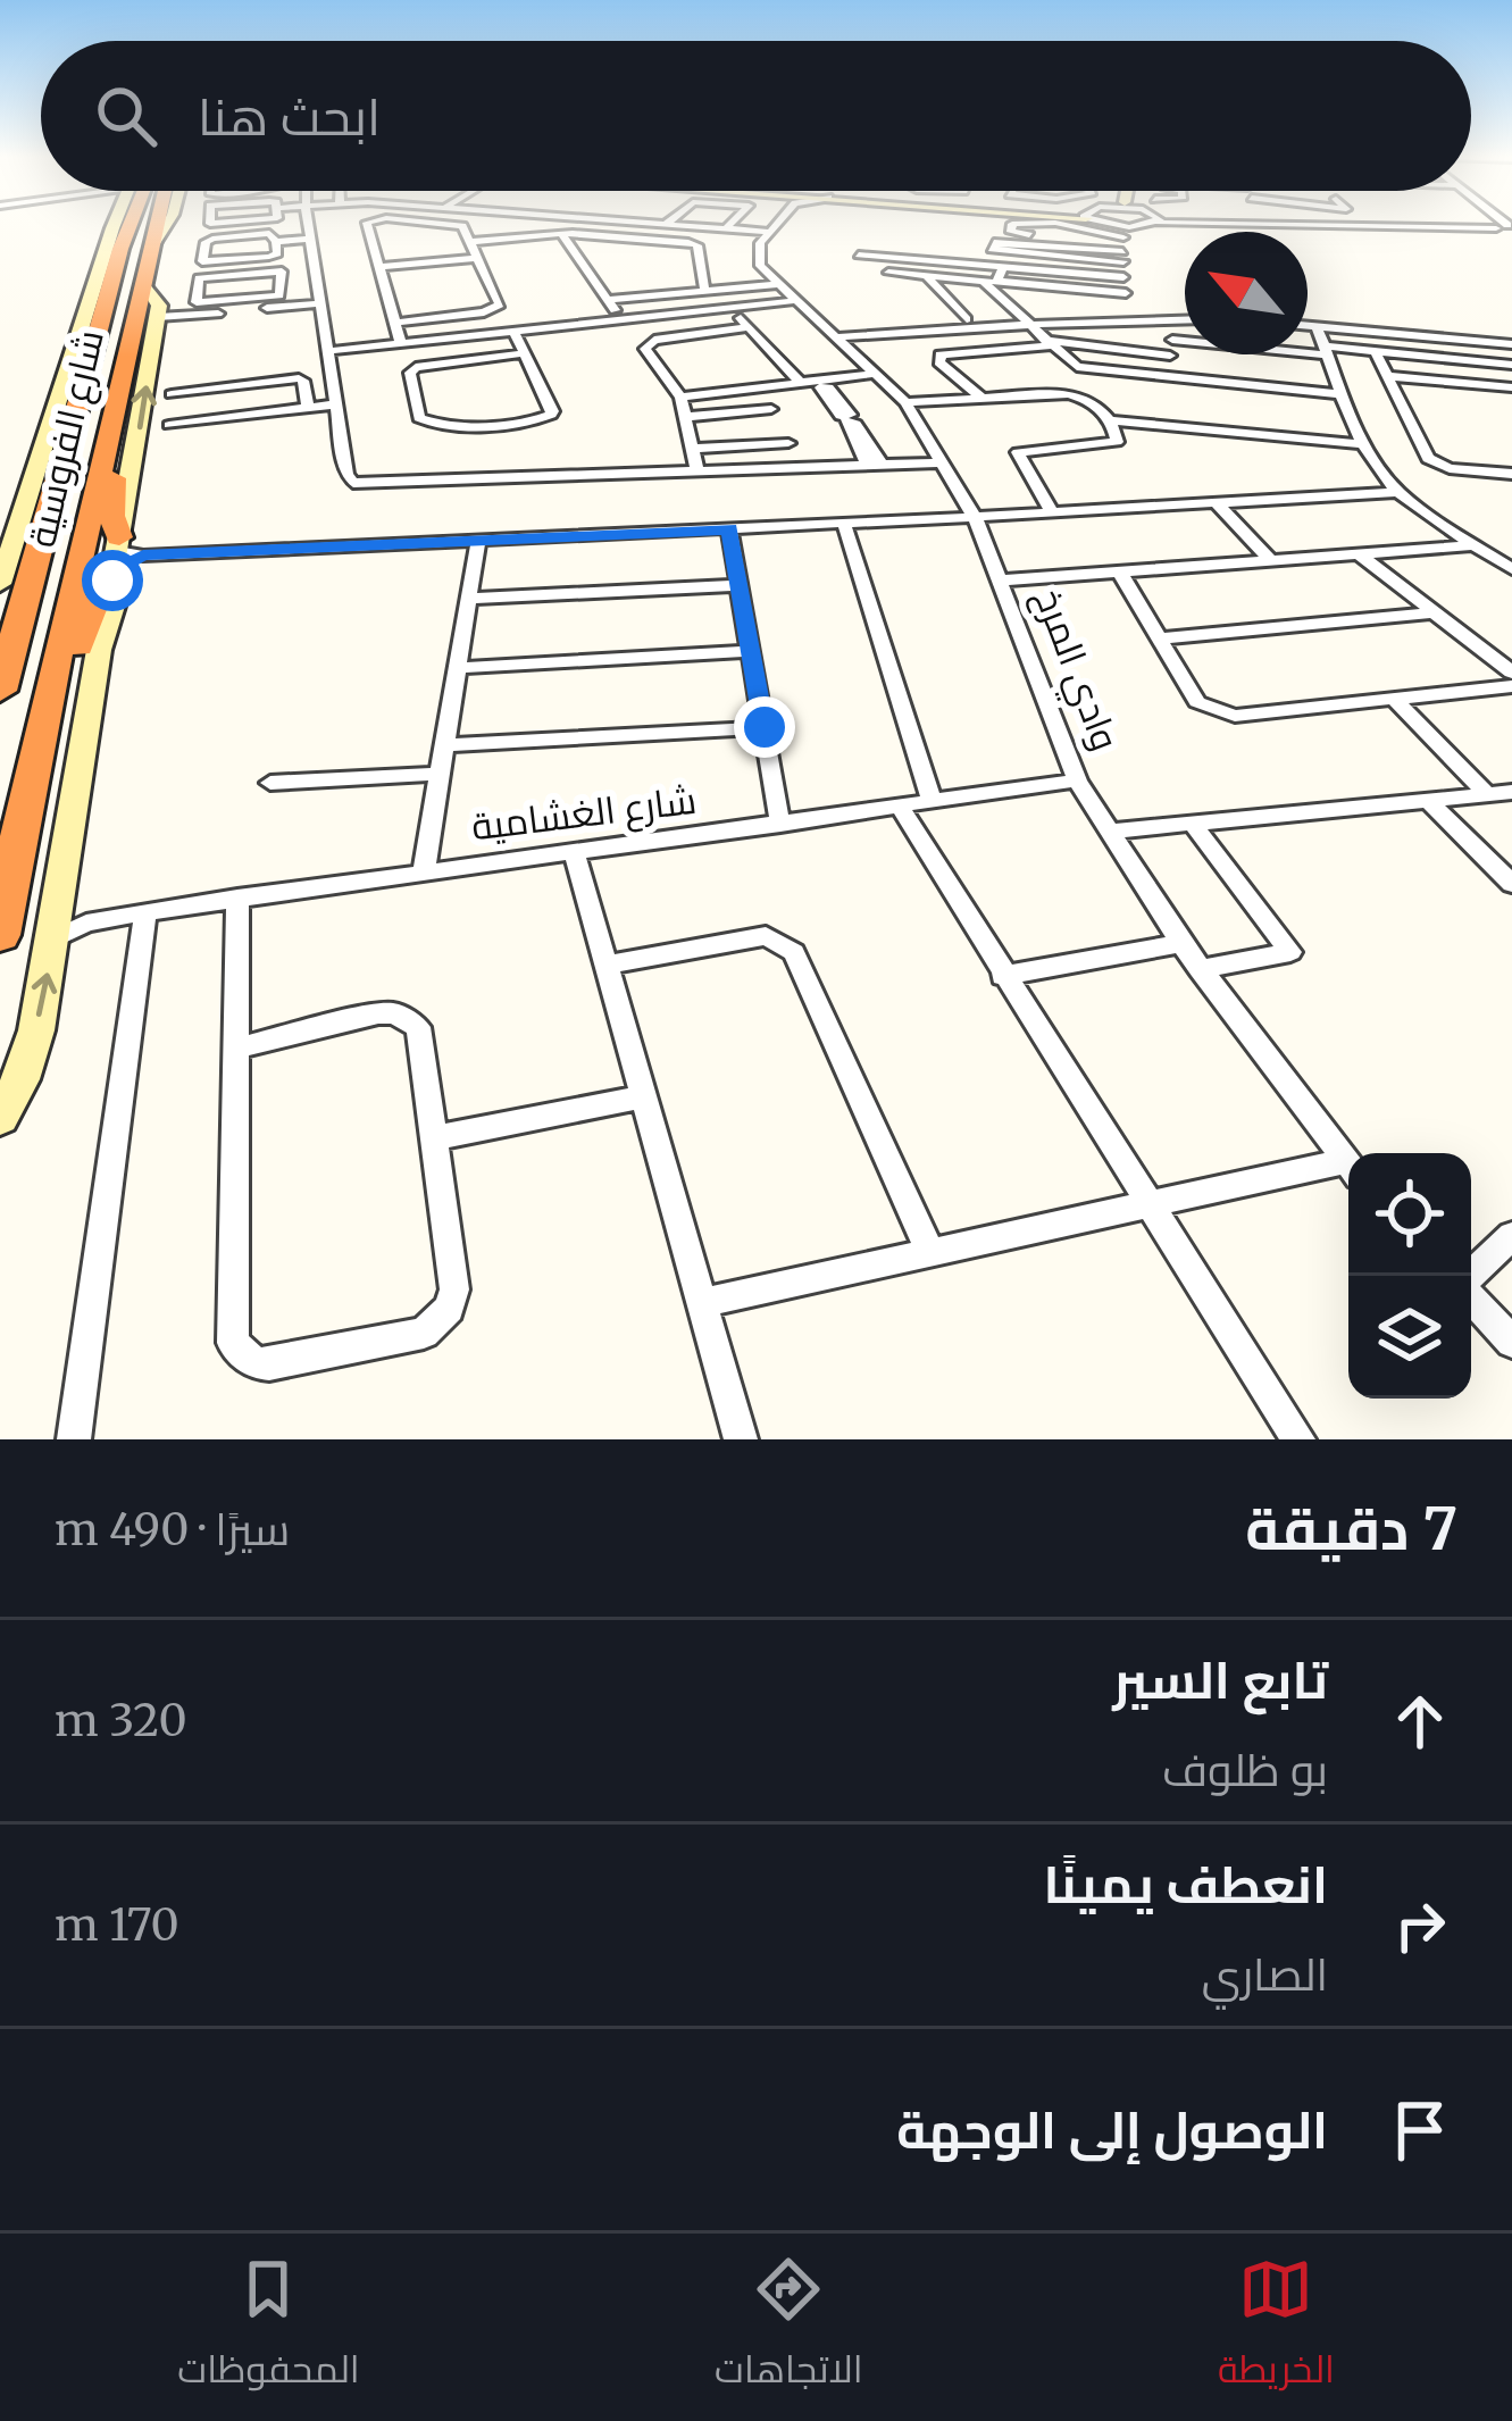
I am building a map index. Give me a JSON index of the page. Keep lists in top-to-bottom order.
{
  "streets": {
    "highway": ["شارع الفروسية"],
    "street": ["وادي المرخ", "شارع الغشامية"]
  },
  "crossings": [
    ["شارع الفروسية", "شارع الغشامية"],
    ["وادي المرخ", "شارع الغشامية"]
  ],
  "north": "top left",
  "page": {
    "search": "ابحث هنا",
    "heading": ["7 دقيقة", "سيرًا · 490 m"],
    "list": [
      ["تابع السير", "بو ظلوف", "320 m"],
      ["انعطف يمينًا", "الصاري", "170 m"],
      "الوصول إلى الوجهة"
    ],
    "nav": ["الخريطة", "الاتجاهات", "المحفوظات"]
  }
}
